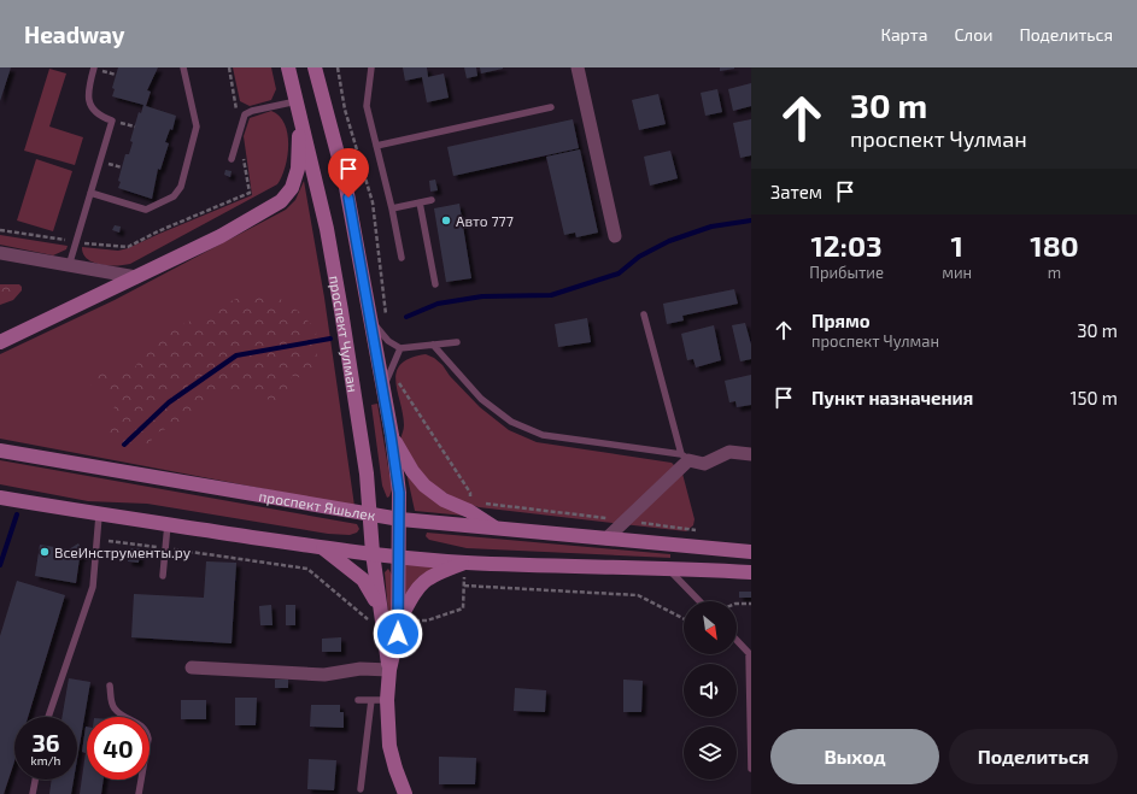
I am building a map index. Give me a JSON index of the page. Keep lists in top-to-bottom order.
{
  "streets": {
    "main road": ["проспект Чулман", "проспект Яшьлек"]
  },
  "crossings": [
    ["проспект Чулман", "проспект Яшьлек"]
  ],
  "places": ["Авто 777", "ВсеИнструменты.ру"],
  "north": "bottom right",
  "page": {
    "header": "Headway",
    "nav": ["Карта", "Слои", "Поделиться"],
    "turn": ["30 m", "проспект Чулман"],
    "then": "Затем",
    "eta": [
      "12:03",
      "Прибытие",
      "1",
      "мин",
      "180",
      "m"
    ],
    "list": [
      {
        "name": "Прямо",
        "note": "проспект Чулман",
        "value": "30 m"
      },
      {
        "name": "Пункт назначения",
        "value": "150 m"
      }
    ],
    "speed": "36 km/h",
    "limit": "40",
    "buttons": ["Выход", "Поделиться"]
  }
}
